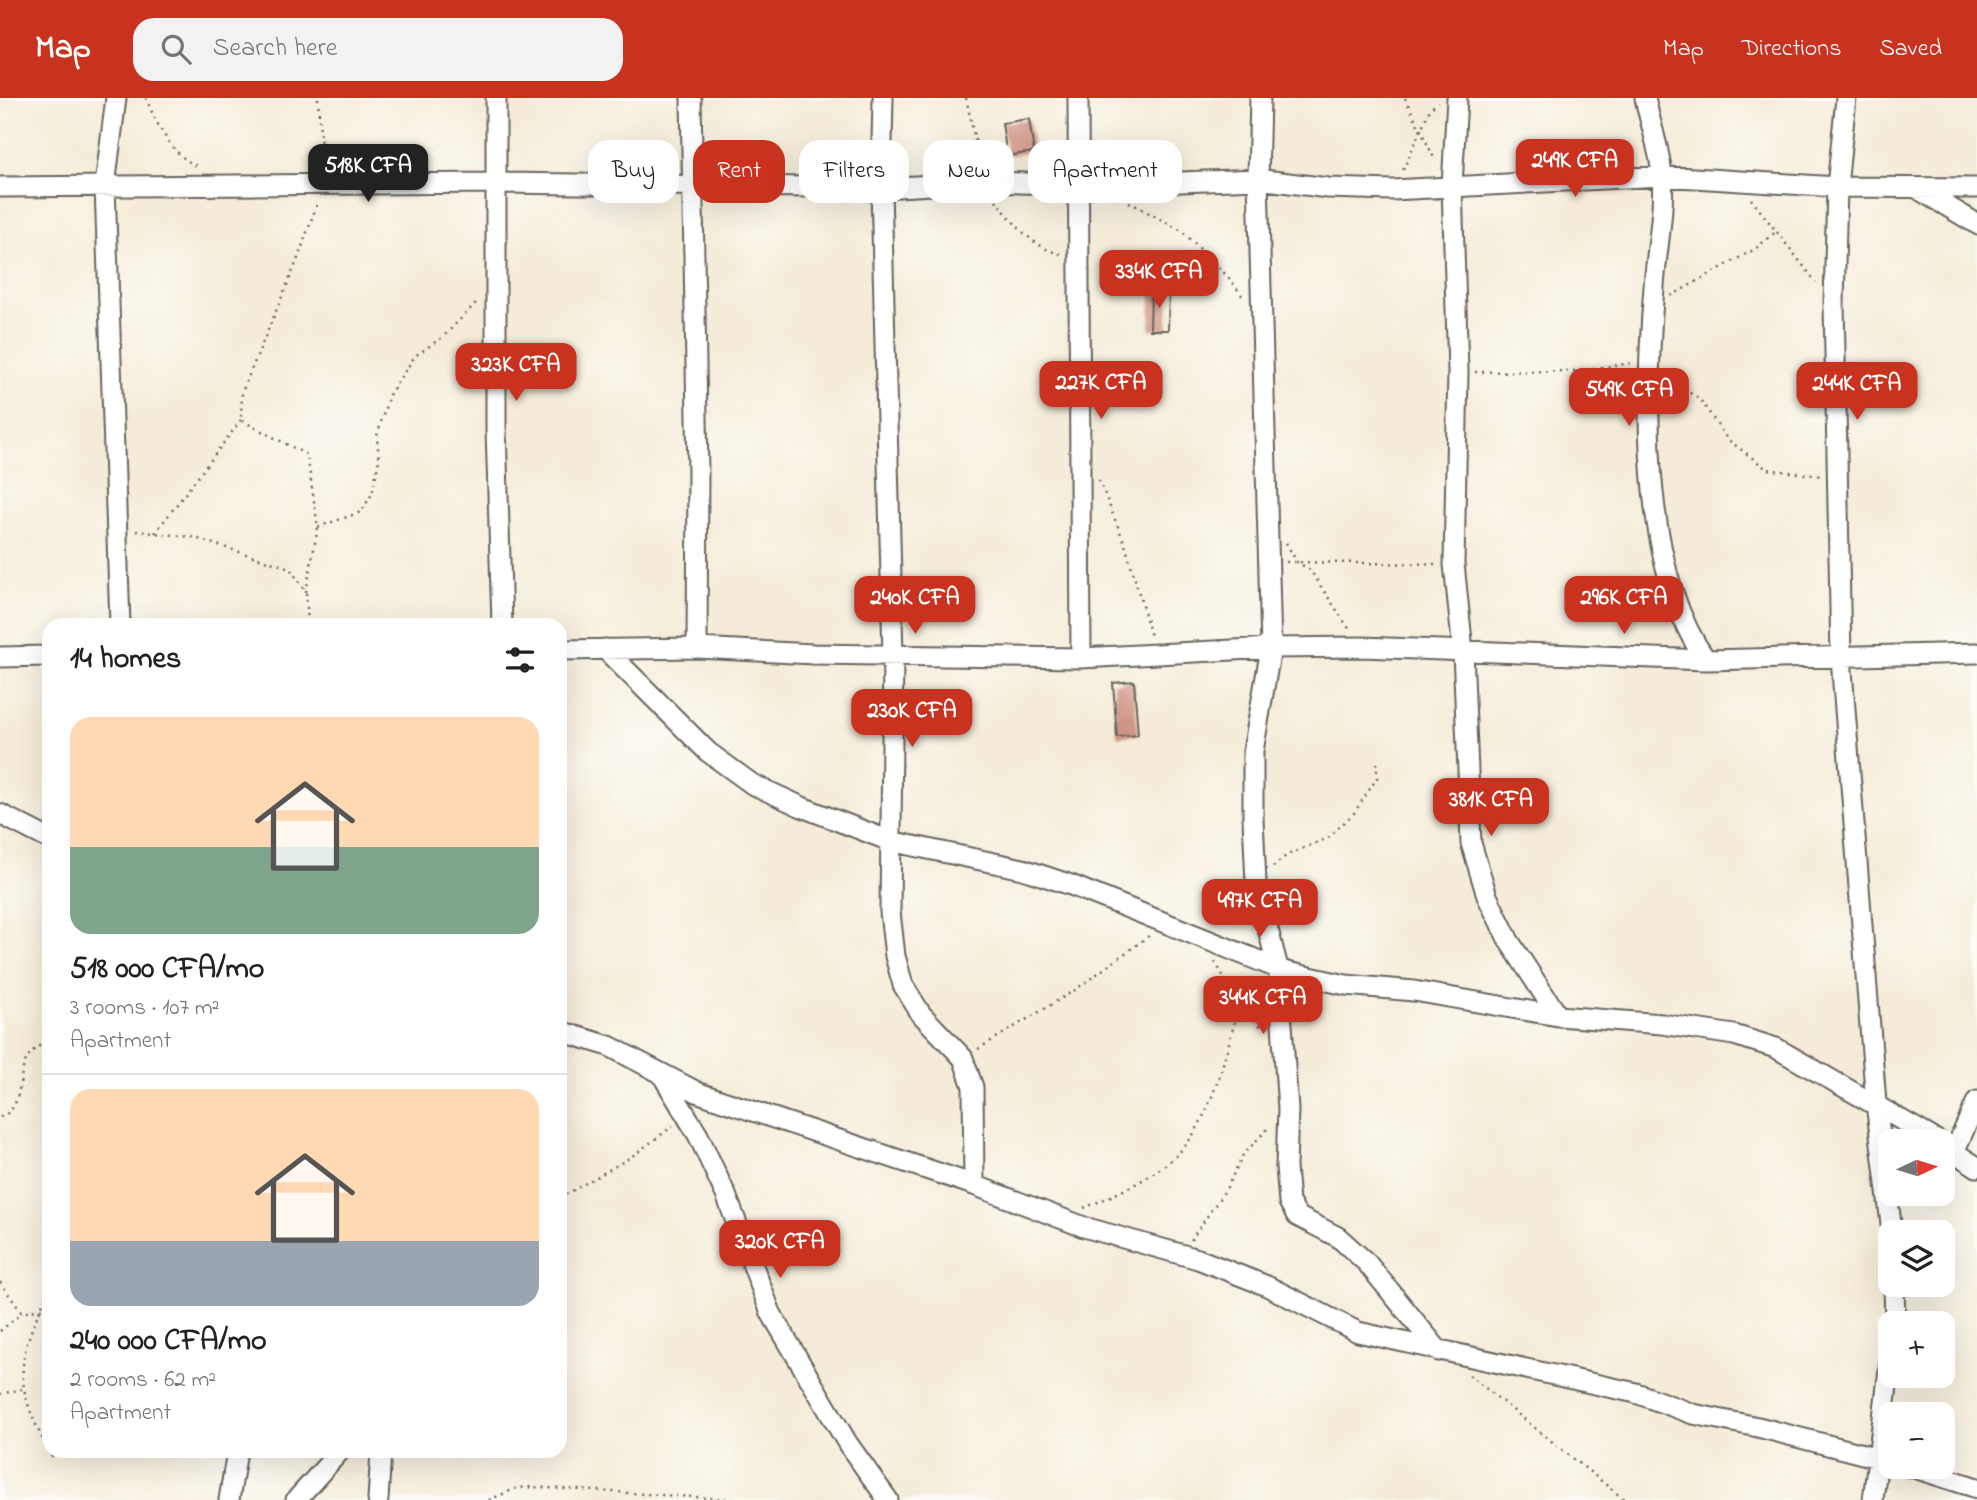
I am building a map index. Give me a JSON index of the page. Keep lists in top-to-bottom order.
{
  "north": "right",
  "page": {
    "header": "Map",
    "search": "Search here",
    "nav": ["Map", "Directions", "Saved"],
    "price": [
      "249K CFA",
      "518K CFA",
      "334K CFA",
      "323K CFA",
      "227K CFA",
      "244K CFA",
      "549K CFA",
      "240K CFA",
      "296K CFA",
      "230K CFA",
      "381K CFA",
      "497K CFA",
      "344K CFA",
      "320K CFA"
    ],
    "chip": [
      "Buy",
      "Rent",
      "Filters",
      "New",
      "Apartment"
    ],
    "heading": "14 homes",
    "list": [
      {
        "name": "518 000 CFA/mo",
        "note": "3 rooms · 107 m² · Apartment"
      },
      {
        "name": "240 000 CFA/mo",
        "note": "2 rooms · 62 m² · Apartment"
      }
    ],
    "map_buttons": ["+", "−"]
  }
}
